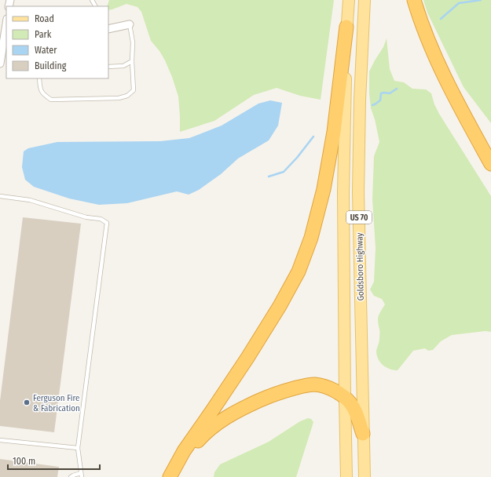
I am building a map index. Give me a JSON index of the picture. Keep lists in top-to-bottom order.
{
  "streets": {
    "main road": ["US 70", "Goldsboro Highway"]
  },
  "places": ["Ferguson Fire & Fabrication"],
  "legend": [
    "Road",
    "Park",
    "Water",
    "Building"
  ],
  "scale_bar": "100 m"
}
